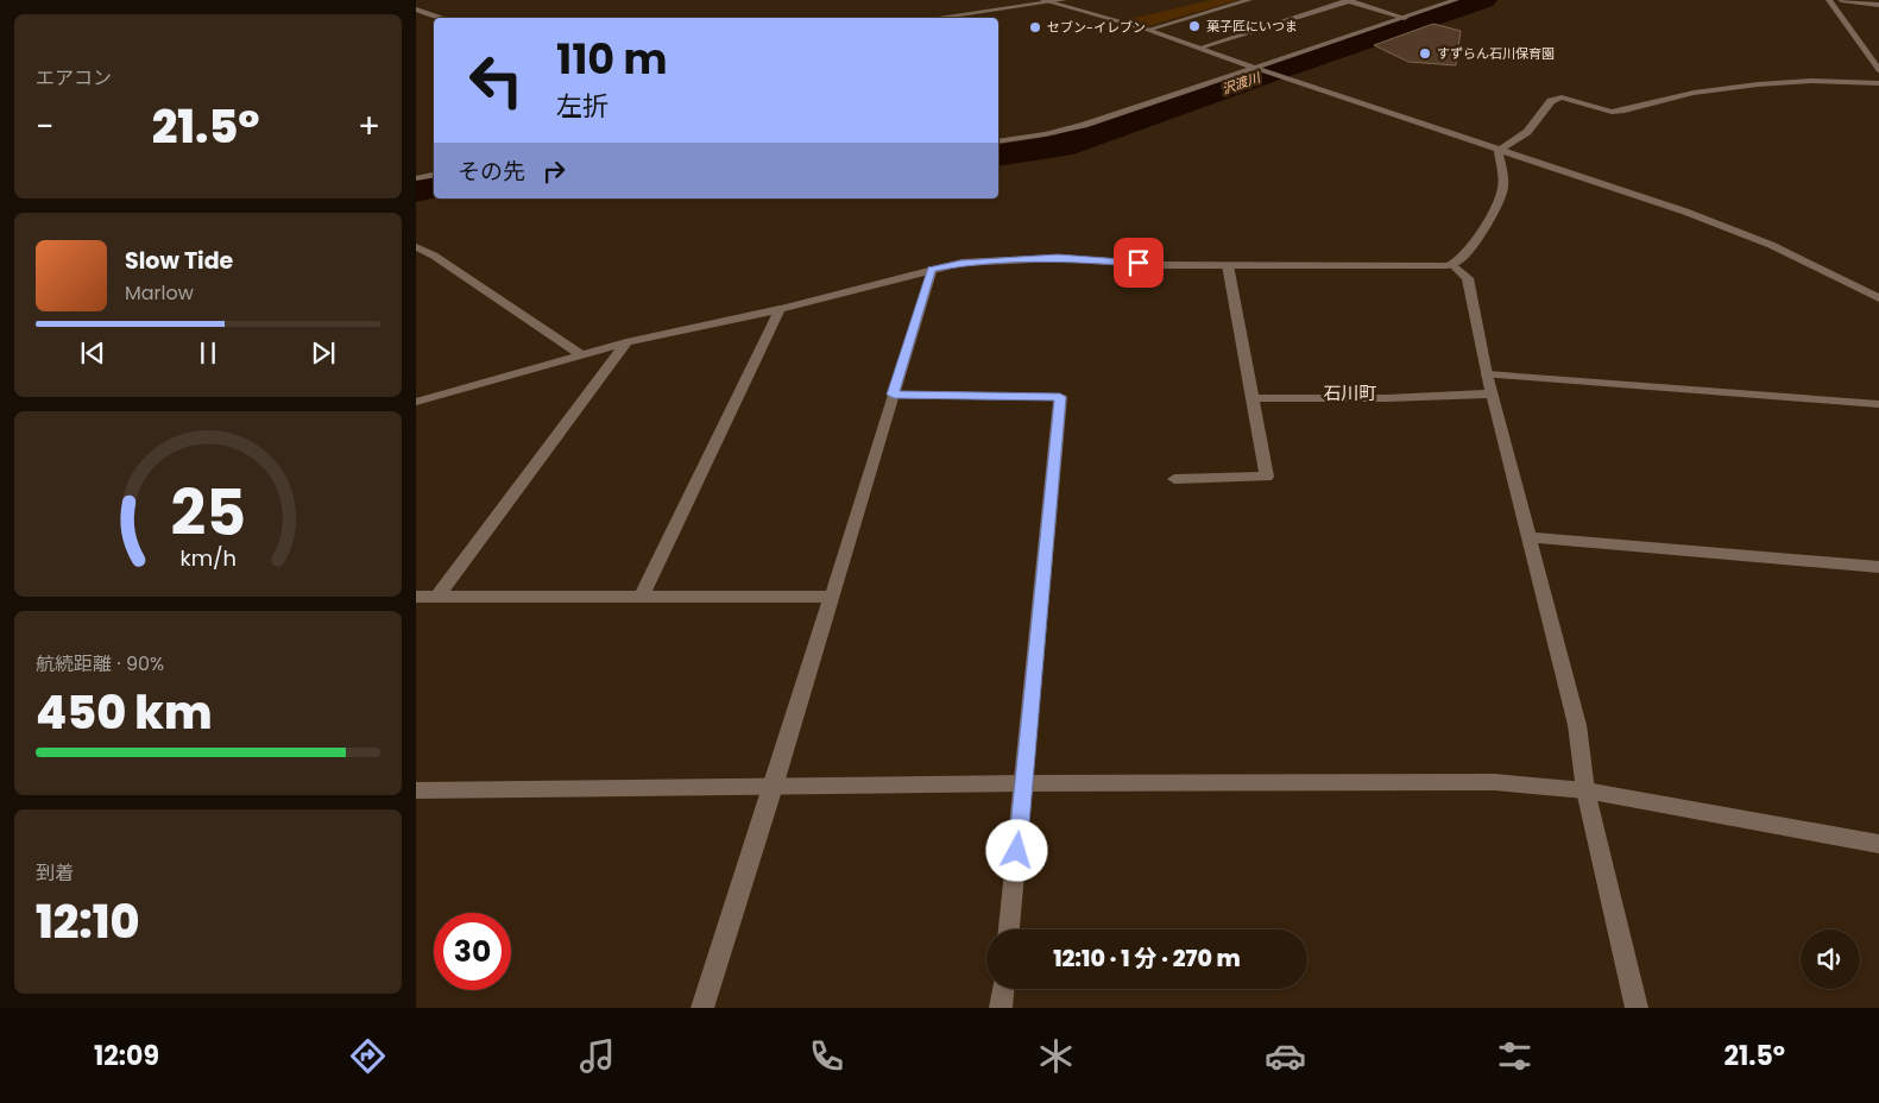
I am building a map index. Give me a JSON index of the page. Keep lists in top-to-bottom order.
{
  "districts": ["石川町"],
  "water": ["沢渡川"],
  "places": ["菓子匠にいつま", "セブン-イレブン", "すずらん石川保育園"],
  "page": {
    "tile": [
      "エアコン",
      ["航続距離 · 90%", "450 km"],
      ["到着", "12:10"]
    ],
    "turn": ["110 m", "左折"],
    "heat": ["−", "21.5°", "+"],
    "then": "その先",
    "song": ["Slow Tide", "Marlow"],
    "limit": "30",
    "trip": "12:10 · 1 分 · 270 m",
    "tabs": ["12:09", "21.5°"],
    "gauge": ["25", "km/h"]
  }
}
